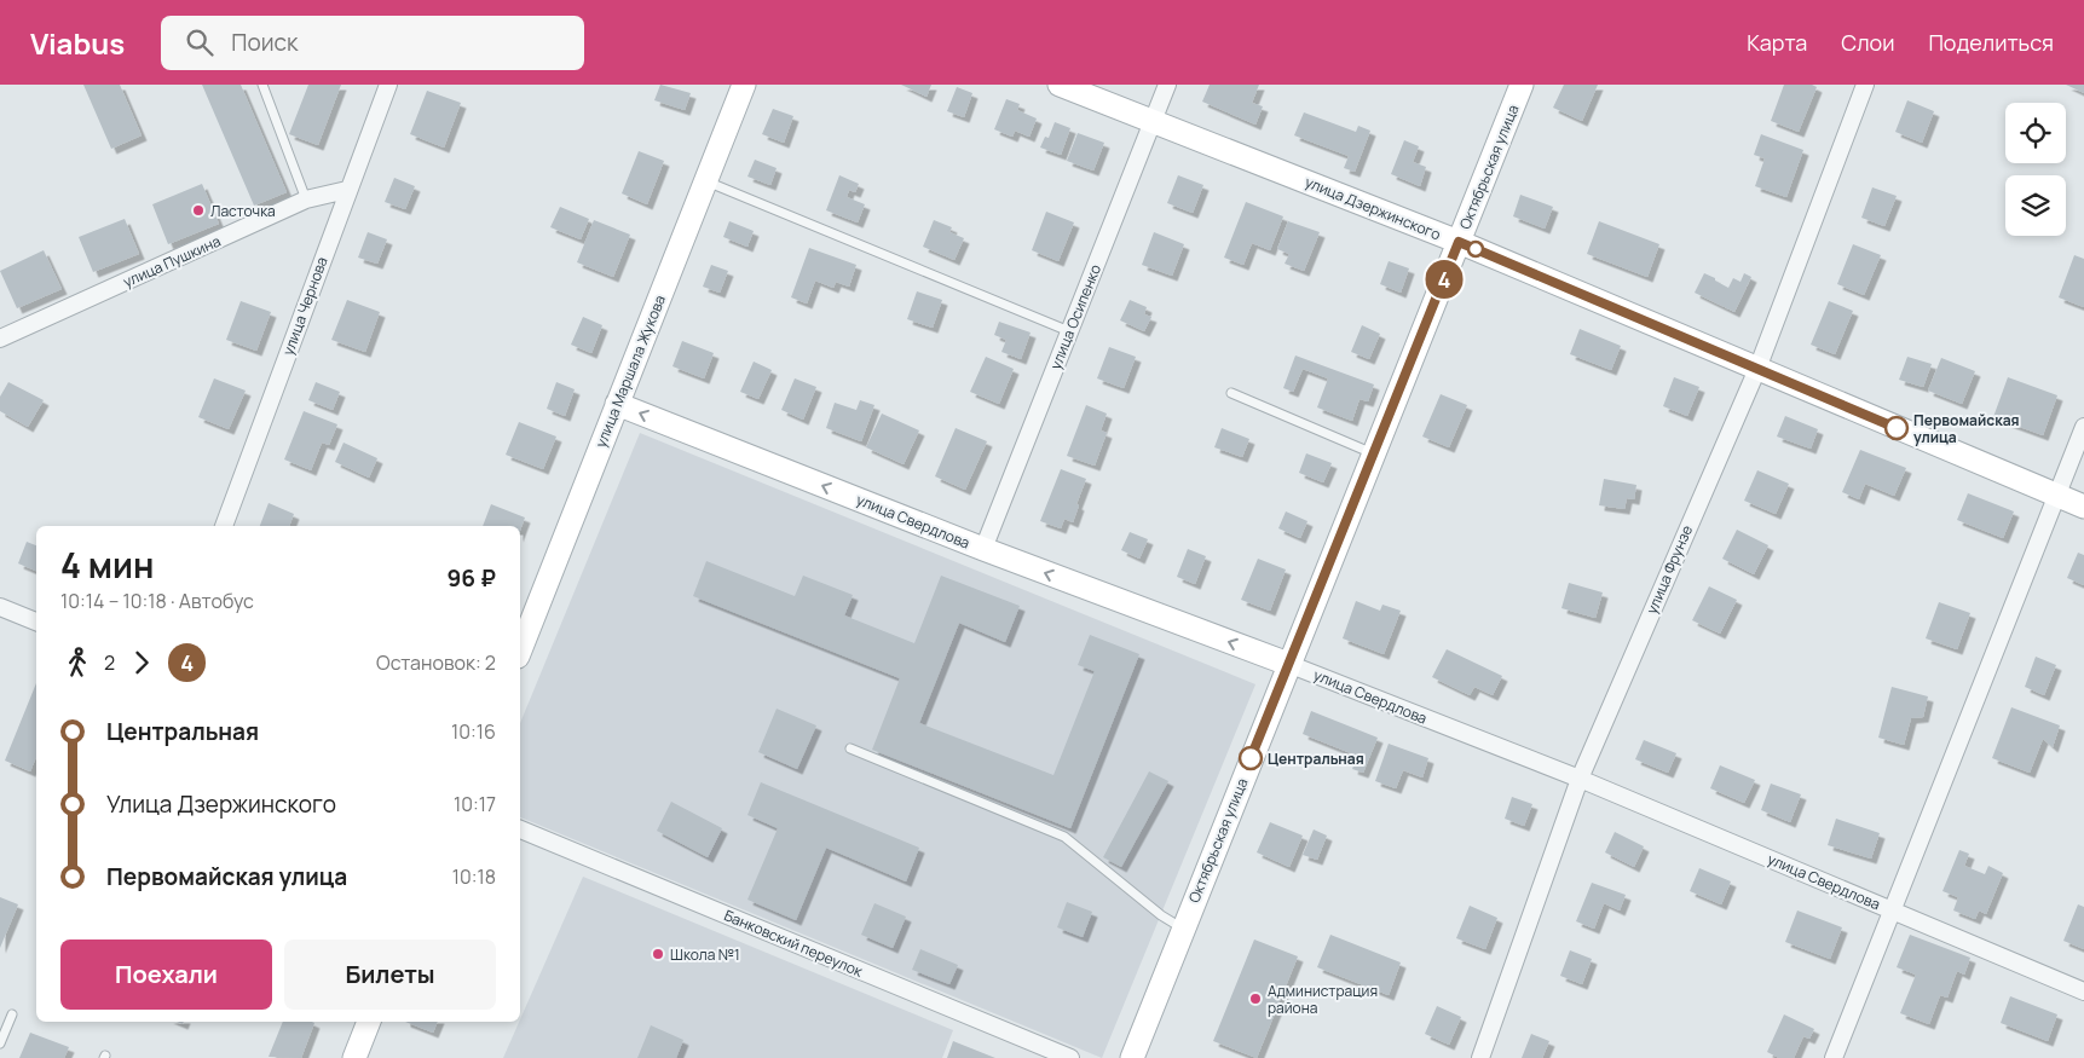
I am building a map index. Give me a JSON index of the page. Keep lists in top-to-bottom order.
{
  "streets": {
    "street": [
      "Октябрьская улица",
      "улица Дзержинского",
      "улица Пушкина",
      "улица Чернова",
      "улица Осипенко",
      "улица Маршала Жукова",
      "улица Свердлова",
      "улица Фрунзе",
      "Банковский переулок"
    ]
  },
  "crossings": [
    ["Октябрьская улица", "улица Дзержинского"],
    ["Октябрьская улица", "улица Свердлова"],
    ["улица Дзержинского", "улица Осипенко"],
    ["улица Дзержинского", "улица Фрунзе"],
    ["улица Пушкина", "улица Чернова"],
    ["улица Осипенко", "улица Свердлова"],
    ["улица Маршала Жукова", "улица Свердлова"],
    ["улица Свердлова", "улица Фрунзе"]
  ],
  "one_way": ["улица Свердлова"],
  "places": [
    "Ласточка",
    "Первомайская улица",
    "Центральная",
    "Школа №1",
    "Администрация района"
  ],
  "lines": ["bus line 4"],
  "page": {
    "header": "Viabus",
    "search": "Поиск",
    "nav": ["Карта", "Слои", "Поделиться"],
    "on_map": "4",
    "heading": ["4 мин", "10:14 – 10:18 · Автобус", "96 ₽"],
    "legs": ["2", "4", "Остановок: 2"],
    "list": [
      {
        "name": "Центральная",
        "value": "10:16"
      },
      {
        "name": "Улица Дзержинского",
        "value": "10:17"
      },
      {
        "name": "Первомайская улица",
        "value": "10:18"
      }
    ],
    "buttons": ["Поехали", "Билеты"]
  }
}
